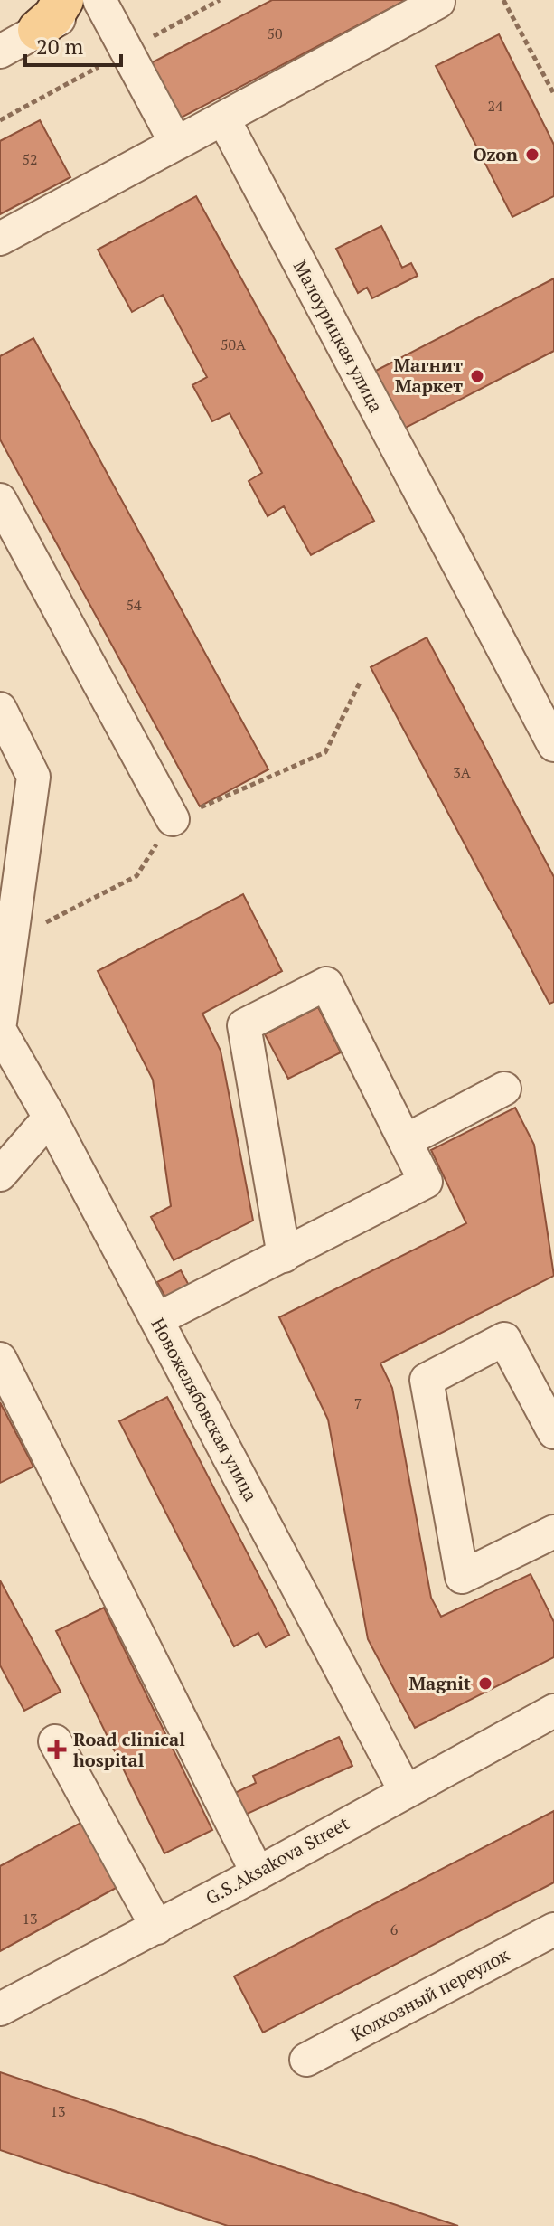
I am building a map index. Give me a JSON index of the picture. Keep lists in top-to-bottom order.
{
  "streets": {
    "street": [
      "Малоурицкая улица",
      "Новожелябовская улица",
      "G.S.Aksakova Street",
      "Колхозный переулок"
    ]
  },
  "crossings": [
    ["Новожелябовская улица", "G.S.Aksakova Street"]
  ],
  "places": {
    "other": ["Ozon", "Магнит Маркет", "Magnit"],
    "health": ["Road clinical hospital"]
  },
  "house_numbers": [
    "50",
    "24",
    "52",
    "50А",
    "54",
    "3А",
    "7",
    "13",
    "6",
    "13"
  ],
  "scale_bar": "20 m"
}
